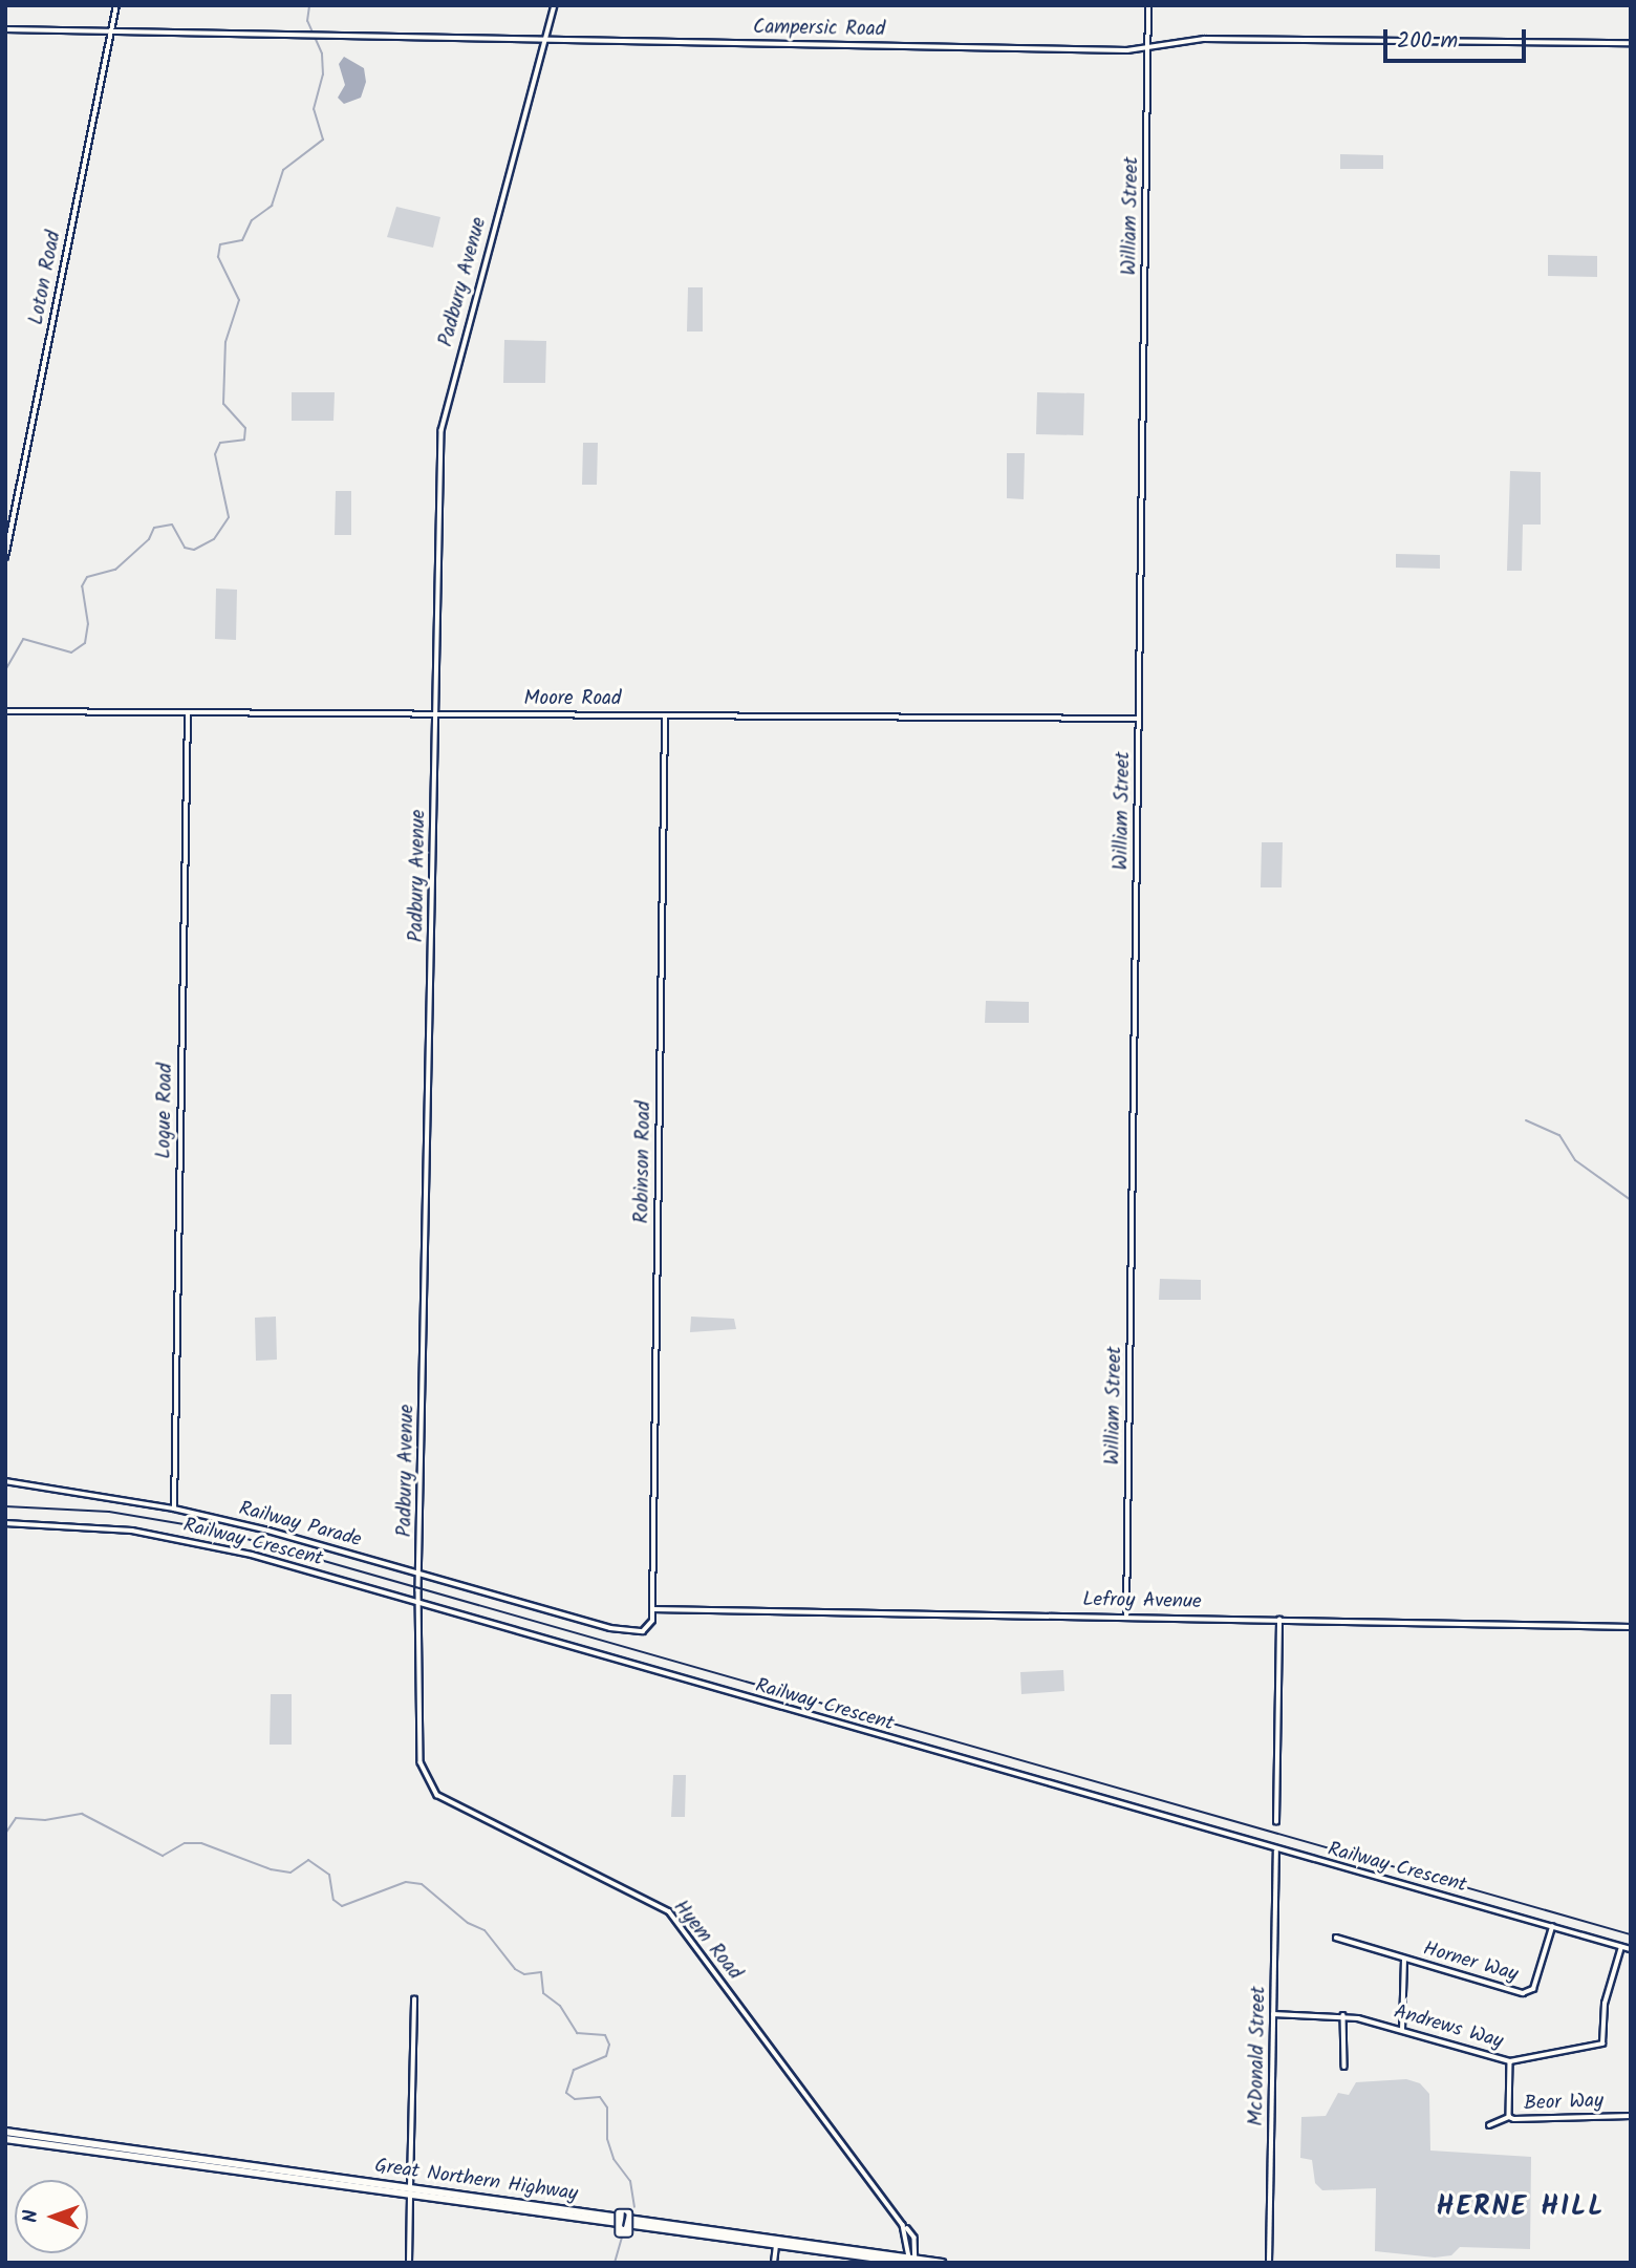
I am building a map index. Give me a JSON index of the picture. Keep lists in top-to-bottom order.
{
  "streets": {
    "highway": ["Great Northern Highway", "1"],
    "street": [
      "Campersic Road",
      "William Street",
      "Loton Road",
      "Padbury Avenue",
      "Moore Road",
      "Logue Road",
      "Robinson Road",
      "Railway Parade",
      "Railway Crescent",
      "Lefroy Avenue",
      "Hyem Road",
      "Horner Way",
      "Andrews Way",
      "McDonald Street",
      "Beor Way"
    ]
  },
  "crossings": [
    ["Campersic Road", "William Street"],
    ["Campersic Road", "Loton Road"],
    ["Campersic Road", "Padbury Avenue"],
    ["William Street", "Moore Road"],
    ["William Street", "Lefroy Avenue"],
    ["Padbury Avenue", "Moore Road"],
    ["Padbury Avenue", "Railway Parade"],
    ["Padbury Avenue", "Railway Crescent"],
    ["Padbury Avenue", "Hyem Road"],
    ["Moore Road", "Logue Road"],
    ["Moore Road", "Robinson Road"],
    ["Logue Road", "Railway Parade"],
    ["Robinson Road", "Railway Parade"],
    ["Robinson Road", "Lefroy Avenue"],
    ["Railway Parade", "Lefroy Avenue"],
    ["Railway Crescent", "Horner Way"],
    ["Railway Crescent", "Andrews Way"],
    ["Railway Crescent", "McDonald Street"],
    ["Hyem Road", "Great Northern Highway"],
    ["Andrews Way", "McDonald Street"],
    ["Andrews Way", "Beor Way"]
  ],
  "districts": ["HERNE HILL"],
  "scale_bar": "200 m",
  "north": "left"
}
